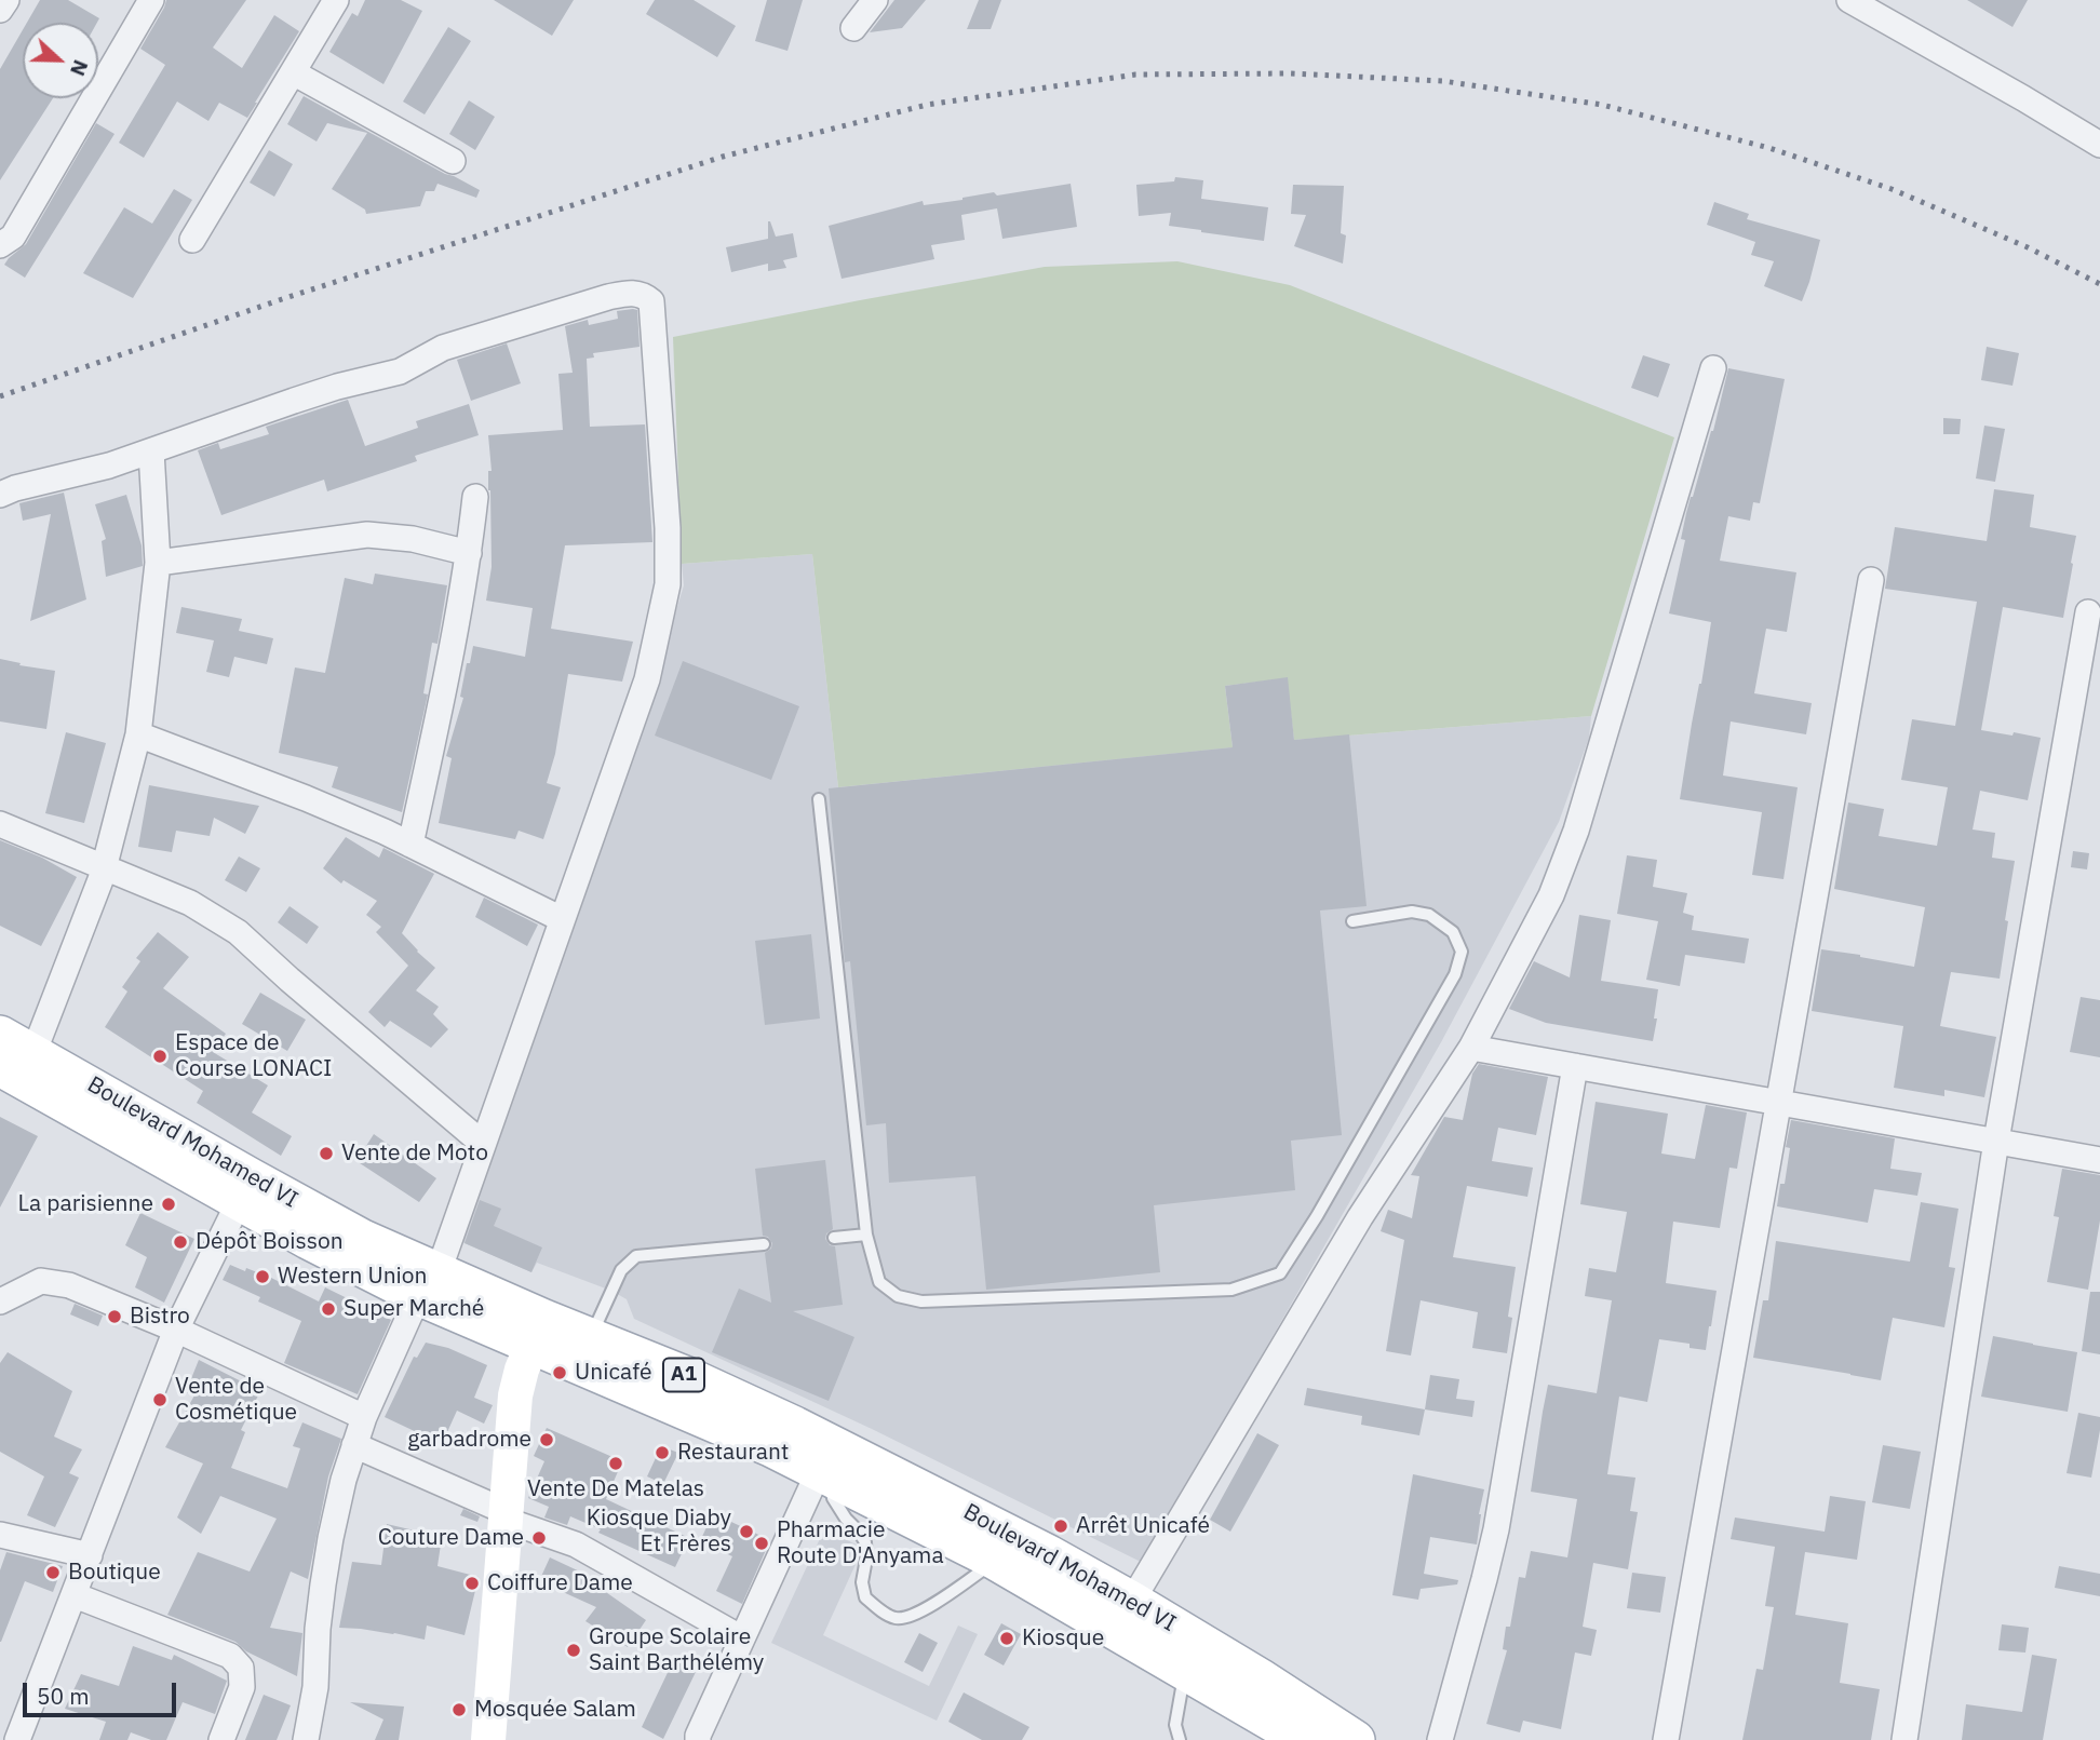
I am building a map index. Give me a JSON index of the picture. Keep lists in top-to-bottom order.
{
  "streets": {
    "main road": ["Boulevard Mohamed VI", "A1"]
  },
  "places": [
    "Espace de Course LONACI",
    "Vente de Moto",
    "La parisienne",
    "Dépôt Boisson",
    "Western Union",
    "Super Marché",
    "Bistro",
    "Unicafé",
    "Vente de Cosmétique",
    "garbadrome",
    "Restaurant",
    "Vente De Matelas",
    "Arrêt Unicafé",
    "Kiosque Diaby Et Frères",
    "Couture Dame",
    "Pharmacie Route D'Anyama",
    "Boutique",
    "Coiffure Dame",
    "Kiosque",
    "Groupe Scolaire Saint Barthélémy",
    "Mosquée Salam"
  ],
  "scale_bar": "50 m",
  "north": "right"
}
